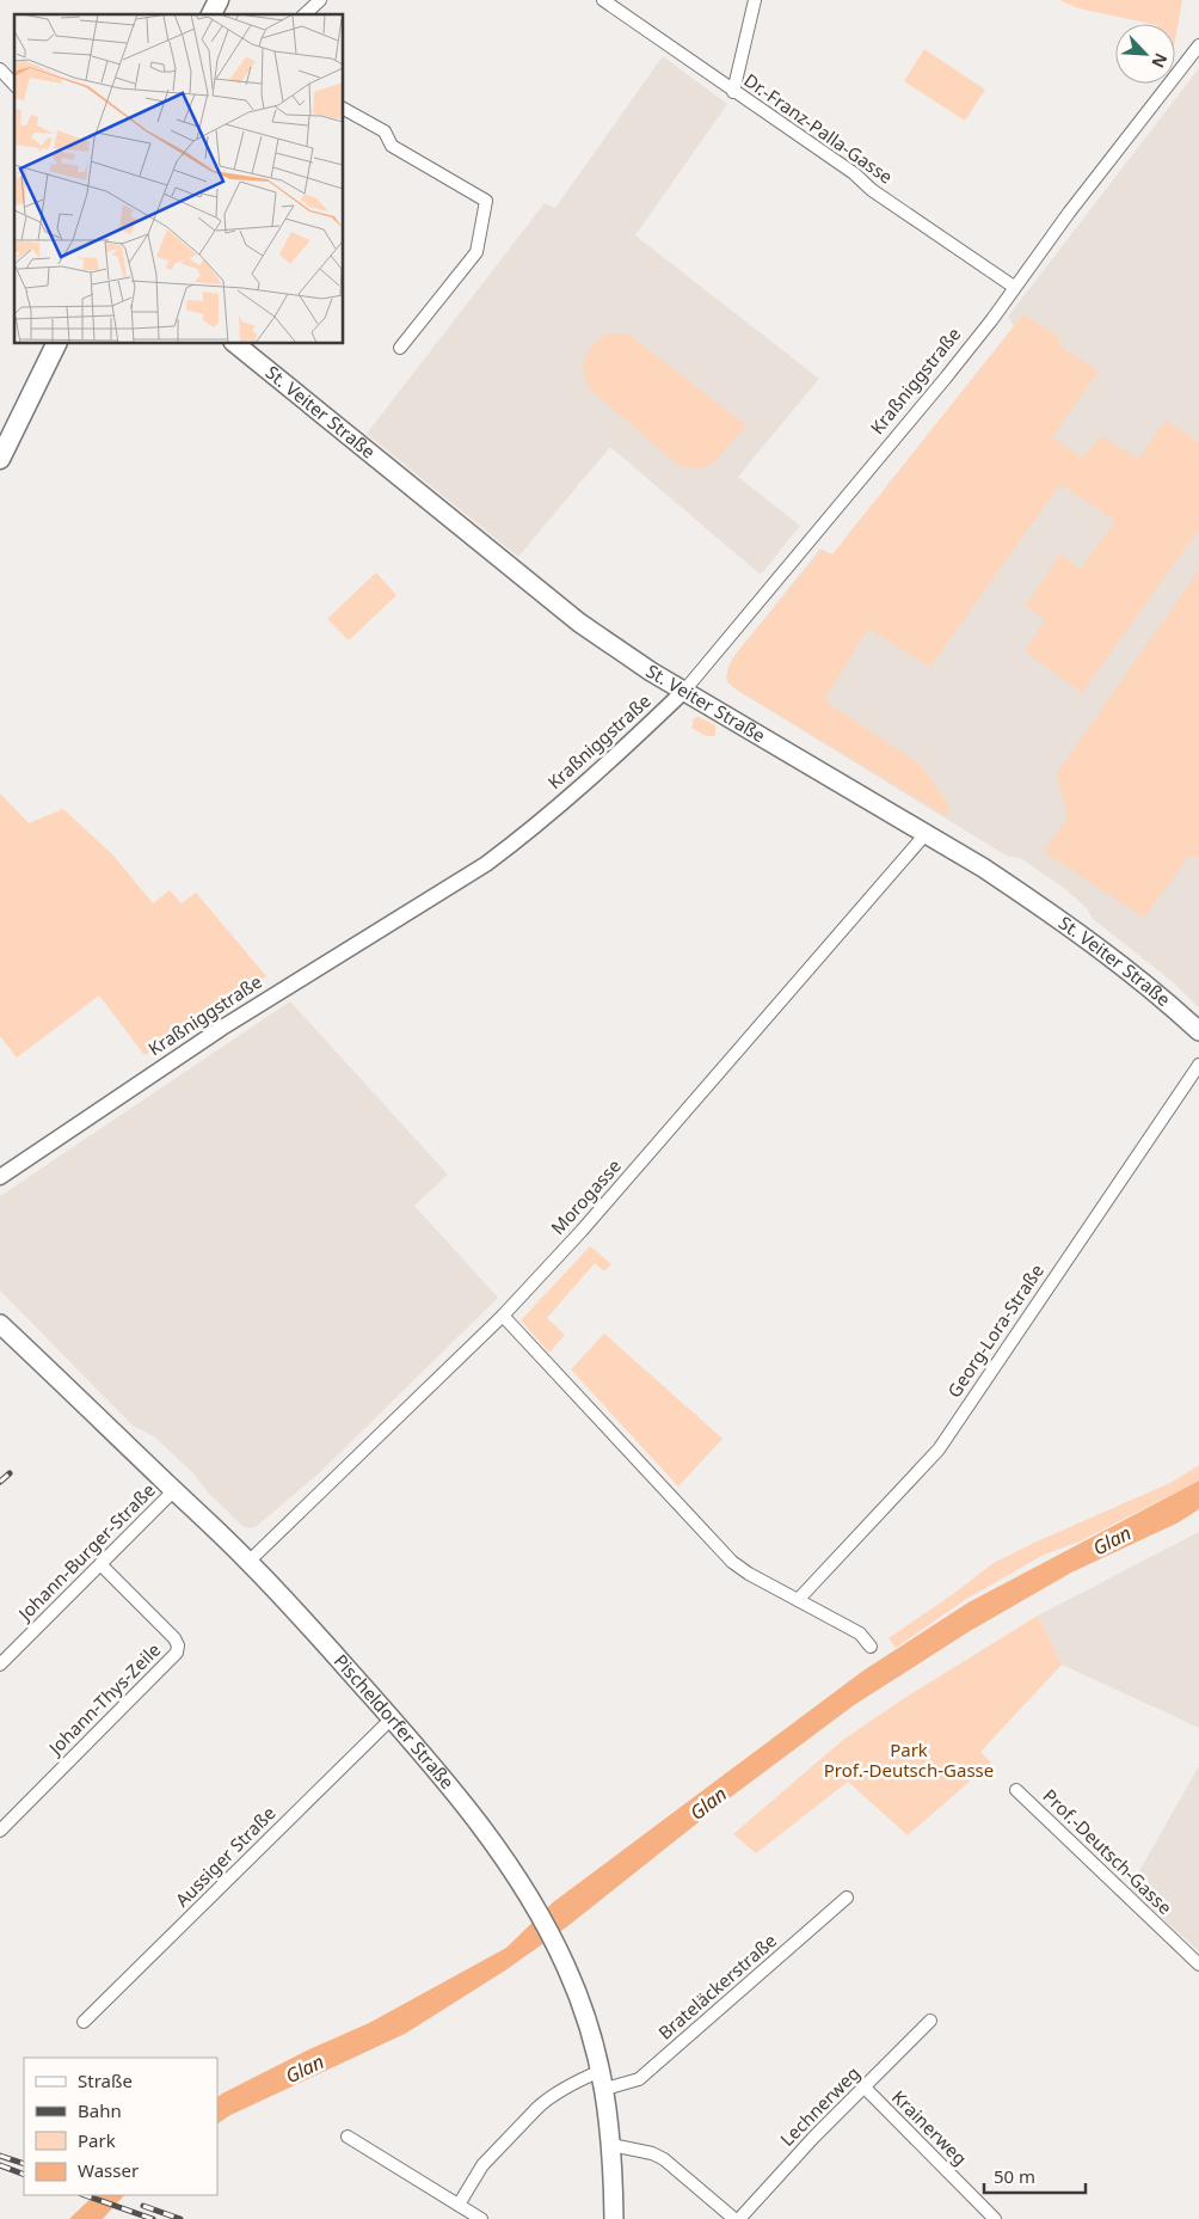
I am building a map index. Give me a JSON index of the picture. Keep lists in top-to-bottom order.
{
  "streets": {
    "main road": ["St. Veiter Straße", "Pischeldorfer Straße"],
    "street": [
      "Dr.-Franz-Palla-Gasse",
      "Kraßniggstraße",
      "Morogasse",
      "Georg-Lora-Straße",
      "Johann-Burger-Straße",
      "Johann-Thys-Zeile",
      "Prof.-Deutsch-Gasse",
      "Aussiger Straße",
      "Brateläckerstraße",
      "Lechnerweg",
      "Krainerweg"
    ]
  },
  "crossings": [
    ["Dr.-Franz-Palla-Gasse", "Kraßniggstraße"],
    ["Kraßniggstraße", "St. Veiter Straße"],
    ["St. Veiter Straße", "Morogasse"],
    ["Morogasse", "Pischeldorfer Straße"],
    ["Johann-Burger-Straße", "Johann-Thys-Zeile"],
    ["Johann-Burger-Straße", "Pischeldorfer Straße"],
    ["Pischeldorfer Straße", "Aussiger Straße"],
    ["Pischeldorfer Straße", "Brateläckerstraße"],
    ["Lechnerweg", "Krainerweg"]
  ],
  "water": ["Glan"],
  "parks": ["Park Prof.-Deutsch-Gasse"],
  "legend": [
    "Straße",
    "Bahn",
    "Park",
    "Wasser"
  ],
  "scale_bar": "50 m",
  "north": "bottom right"
}
